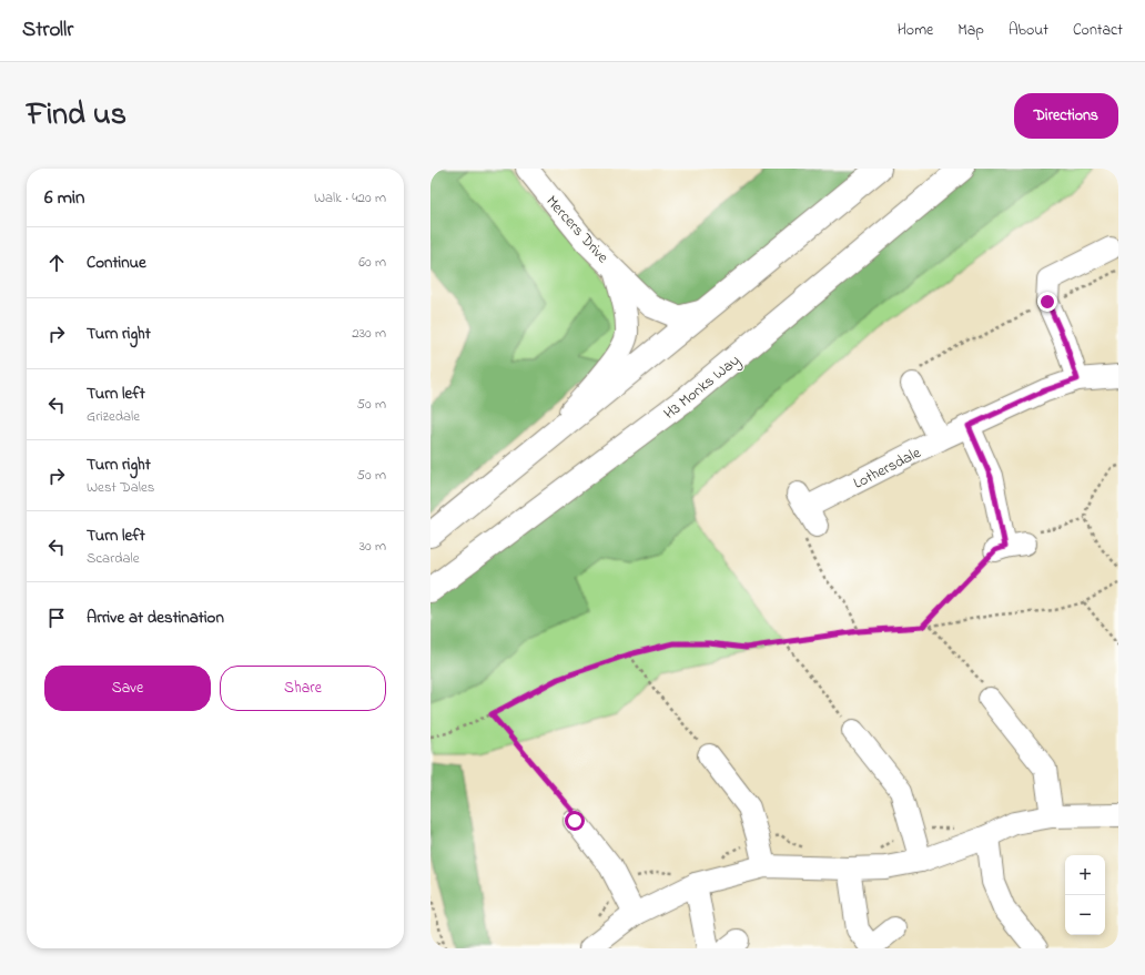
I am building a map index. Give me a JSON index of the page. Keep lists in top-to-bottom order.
{
  "streets": {
    "main road": ["H3 Monks Way"],
    "street": ["Mercers Drive", "Lothersdale"]
  },
  "page": {
    "header": "Strollr",
    "nav": [
      "Home",
      "Map",
      "About",
      "Contact"
    ],
    "title": "Find us",
    "buttons": [
      "Directions",
      ["Save", "Share"]
    ],
    "heading": ["6 min", "Walk · 420 m"],
    "list": [
      ["Continue", "60 m"],
      ["Turn right", "230 m"],
      ["Turn left", "Grizedale", "50 m"],
      ["Turn right", "West Dales", "50 m"],
      ["Turn left", "Scardale", "30 m"],
      "Arrive at destination"
    ],
    "map_buttons": ["+", "−"]
  }
}
